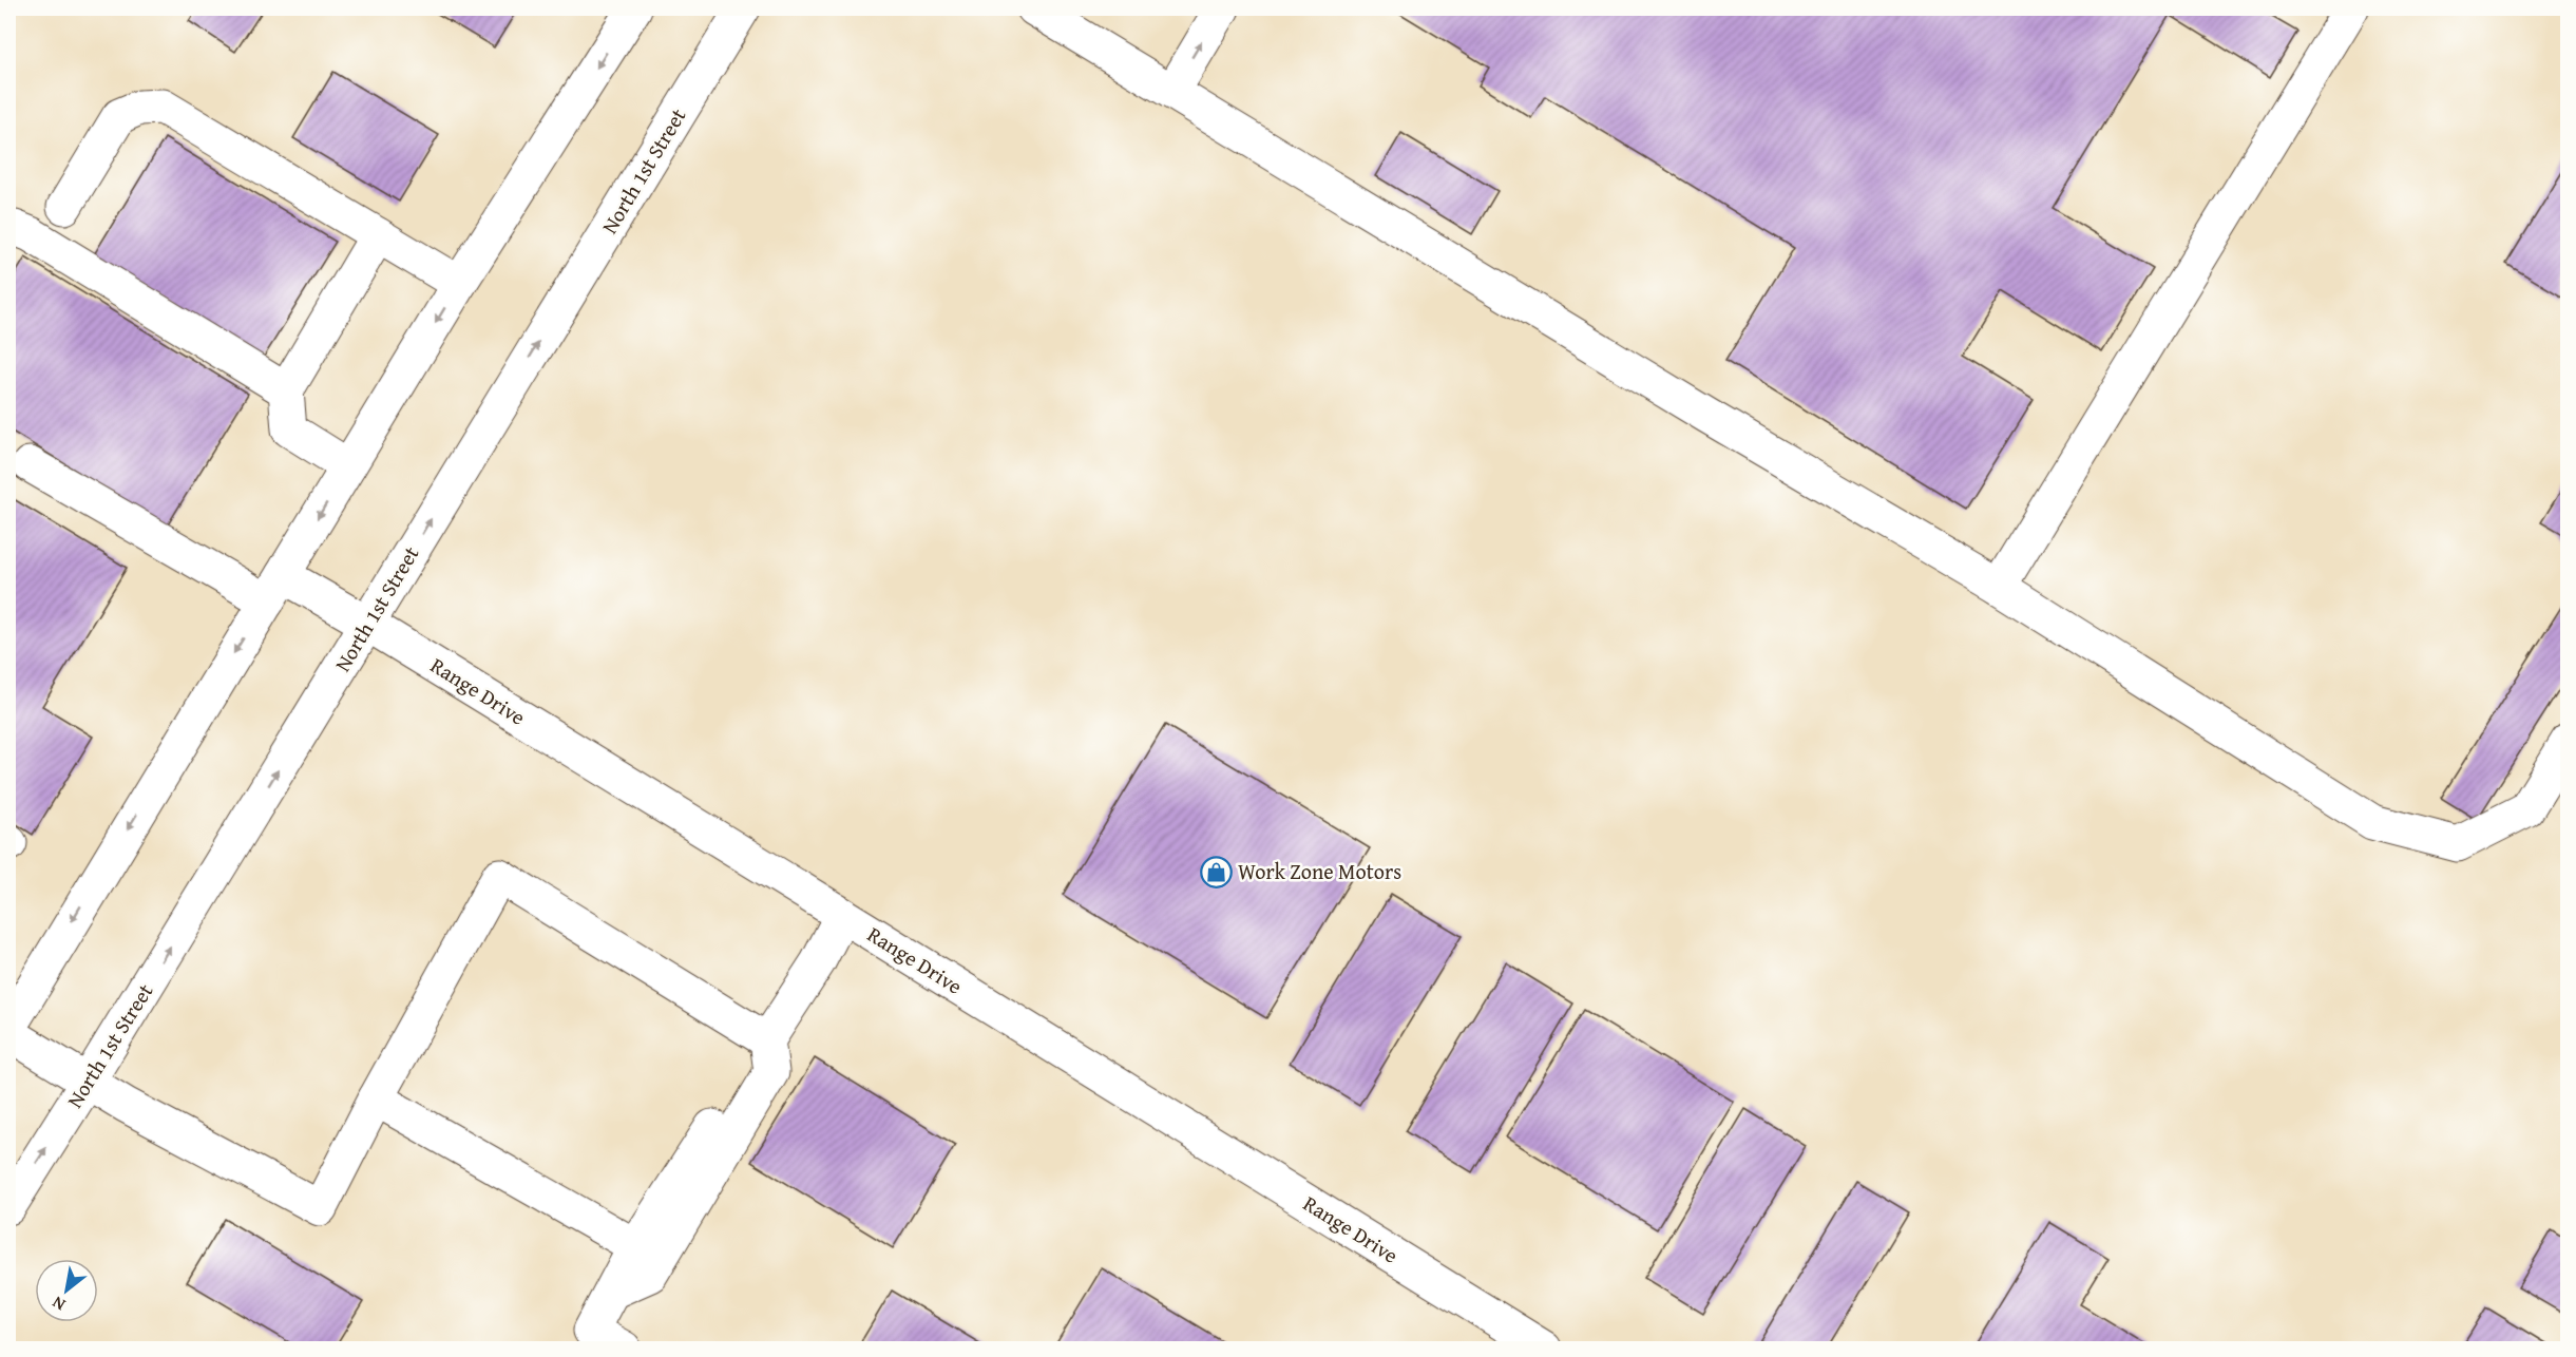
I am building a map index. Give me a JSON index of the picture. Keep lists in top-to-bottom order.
{
  "streets": {
    "main road": ["North 1st Street", "Range Drive"]
  },
  "crossings": [
    ["North 1st Street", "Range Drive"]
  ],
  "places": {
    "shop": ["Work Zone Motors"]
  },
  "north": "bottom left"
}
